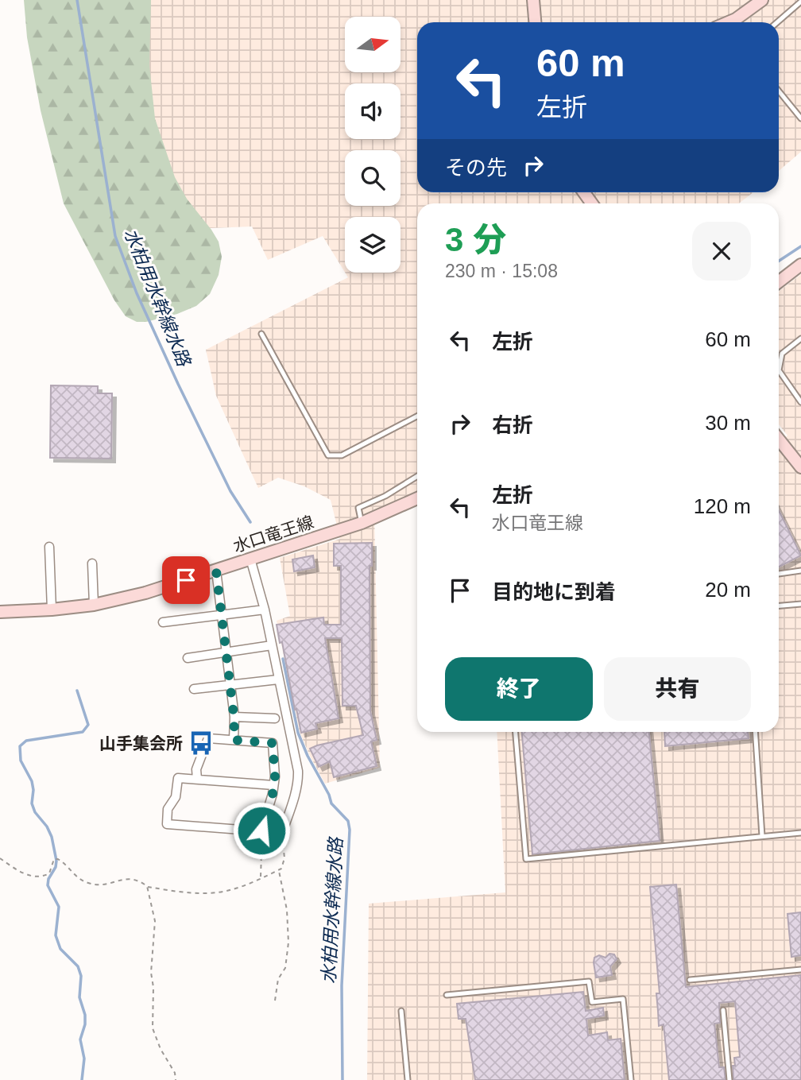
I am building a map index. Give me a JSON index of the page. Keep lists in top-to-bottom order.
{
  "streets": {
    "main road": ["水口竜王線"]
  },
  "water": ["水柏用水幹線水路"],
  "places": {
    "bus stop": ["山手集会所"]
  },
  "north": "right",
  "page": {
    "turn": ["60 m", "左折"],
    "then": "その先",
    "heading": ["3 分", "230 m · 15:08"],
    "list": [
      {
        "name": "左折",
        "value": "60 m"
      },
      {
        "name": "右折",
        "value": "30 m"
      },
      {
        "name": "左折",
        "note": "水口竜王線",
        "value": "120 m"
      },
      {
        "name": "目的地に到着",
        "value": "20 m"
      }
    ],
    "buttons": ["終了", "共有"]
  }
}
